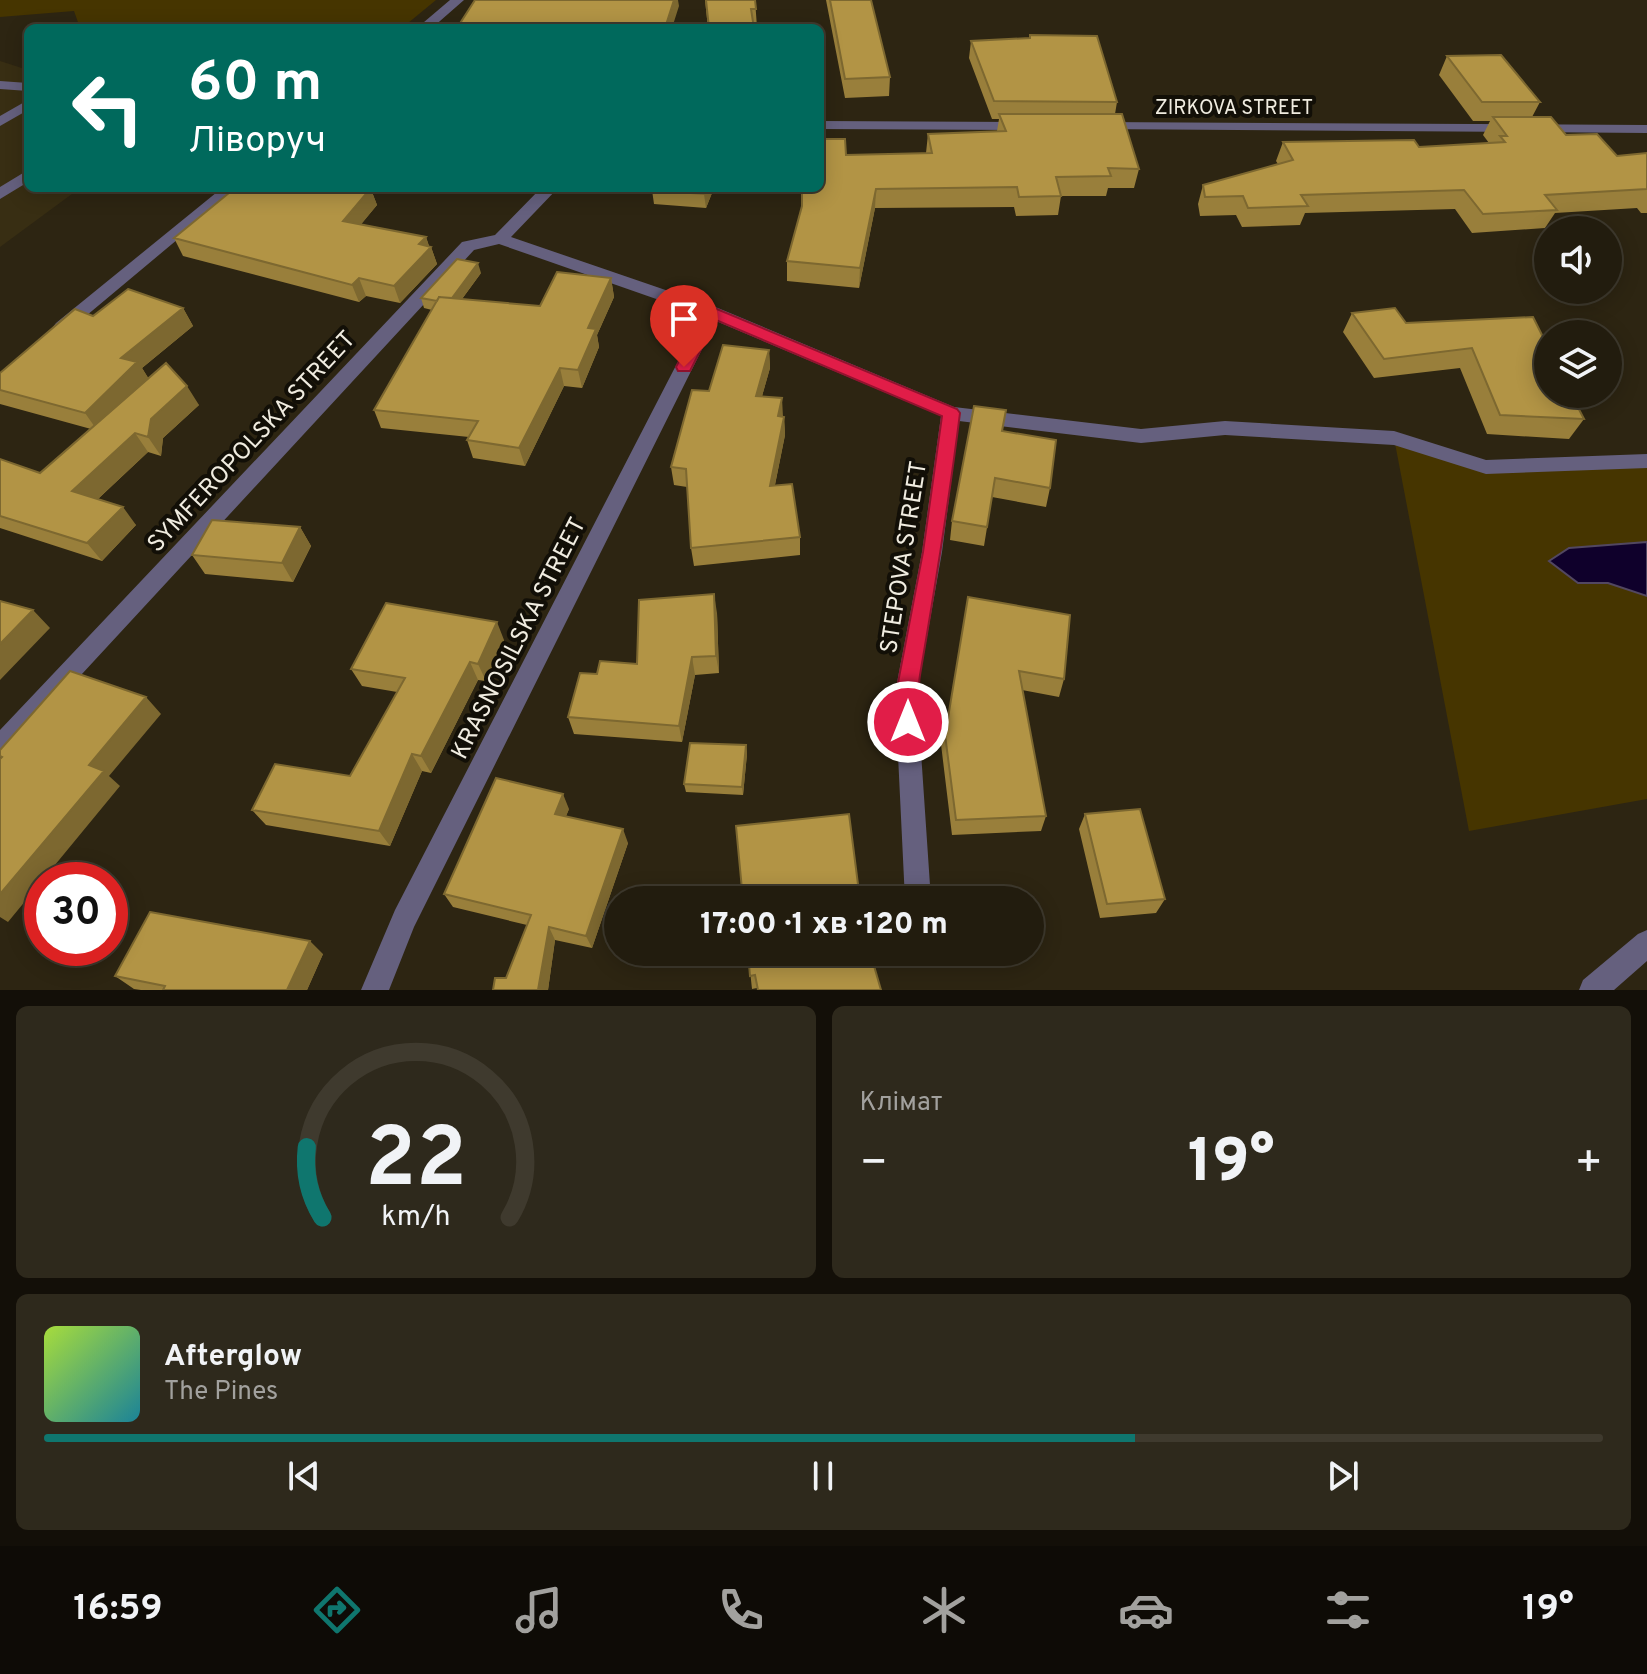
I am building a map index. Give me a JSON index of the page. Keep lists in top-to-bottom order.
{
  "streets": {
    "street": [
      "ZIRKOVA STREET",
      "SYMFEROPOLSKA STREET",
      "STEPOVA STREET",
      "KRASNOSILSKA STREET"
    ]
  },
  "page": {
    "turn": ["60 m", "Ліворуч"],
    "limit": "30",
    "trip": "17:00 · 1 хв · 120 m",
    "tile": "Клімат",
    "heat": ["−", "19°", "+"],
    "song": ["Afterglow", "The Pines"],
    "tabs": ["16:59", "19°"],
    "gauge": ["22", "km/h"]
  }
}
